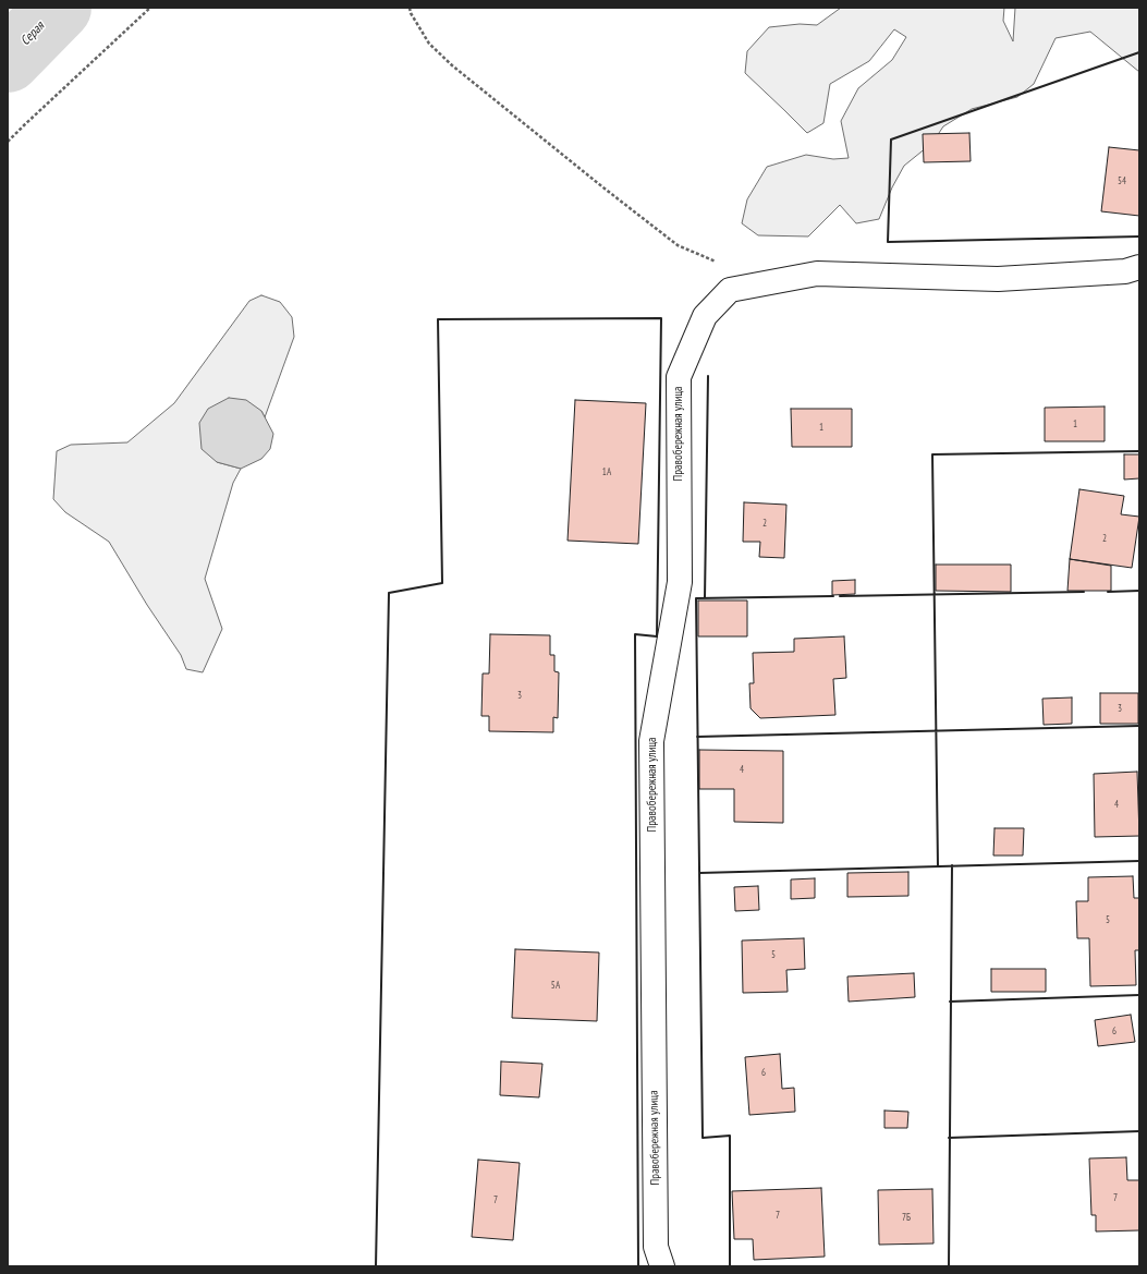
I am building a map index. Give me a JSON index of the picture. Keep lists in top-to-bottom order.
{
  "streets": {
    "street": ["Правобережная улица"]
  },
  "water": ["Серая"],
  "house_numbers": [
    "54",
    "1",
    "1",
    "1А",
    "2",
    "2",
    "3",
    "3",
    "4",
    "4",
    "5",
    "5",
    "5А",
    "6",
    "6",
    "7",
    "7",
    "7",
    "7Б"
  ]
}
